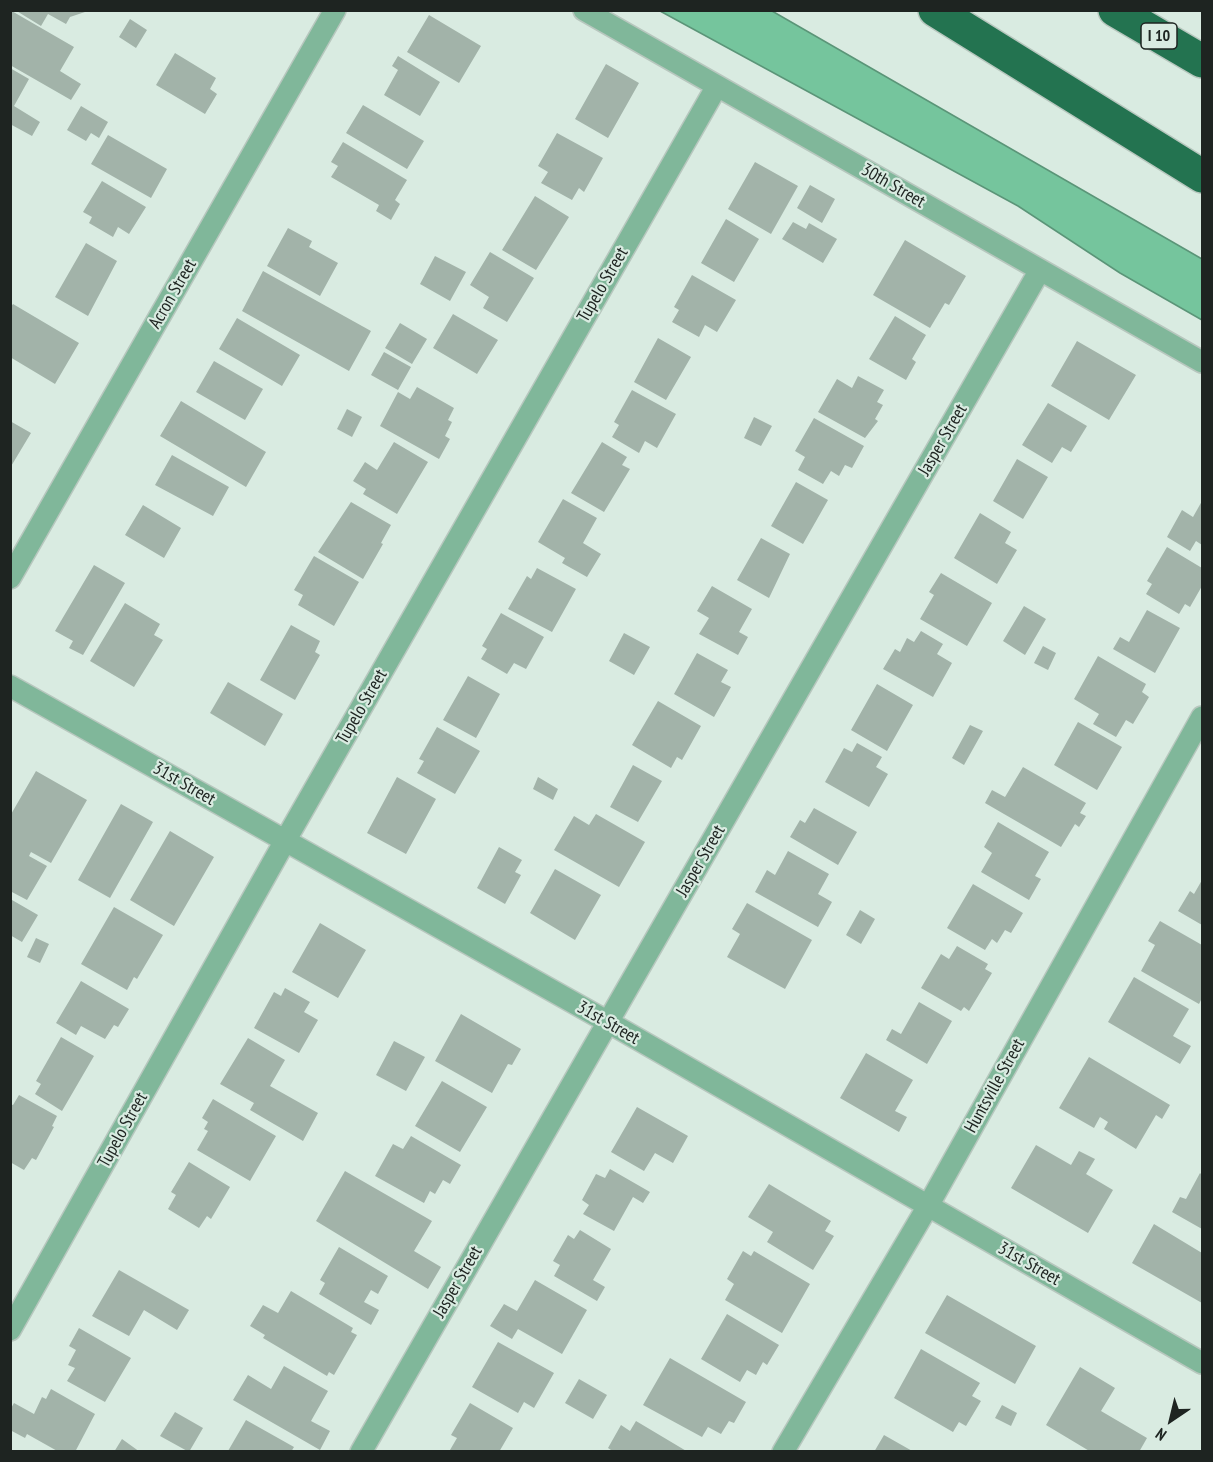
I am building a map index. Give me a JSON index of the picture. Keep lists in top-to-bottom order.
{
  "streets": {
    "highway": ["I 10"],
    "street": [
      "30th Street",
      "Tupelo Street",
      "Acron Street",
      "Jasper Street",
      "31st Street",
      "Huntsville Street"
    ]
  },
  "crossings": [
    ["30th Street", "Tupelo Street"],
    ["30th Street", "Jasper Street"],
    ["Tupelo Street", "31st Street"],
    ["Jasper Street", "31st Street"],
    ["31st Street", "Huntsville Street"]
  ],
  "north": "bottom left"
}
